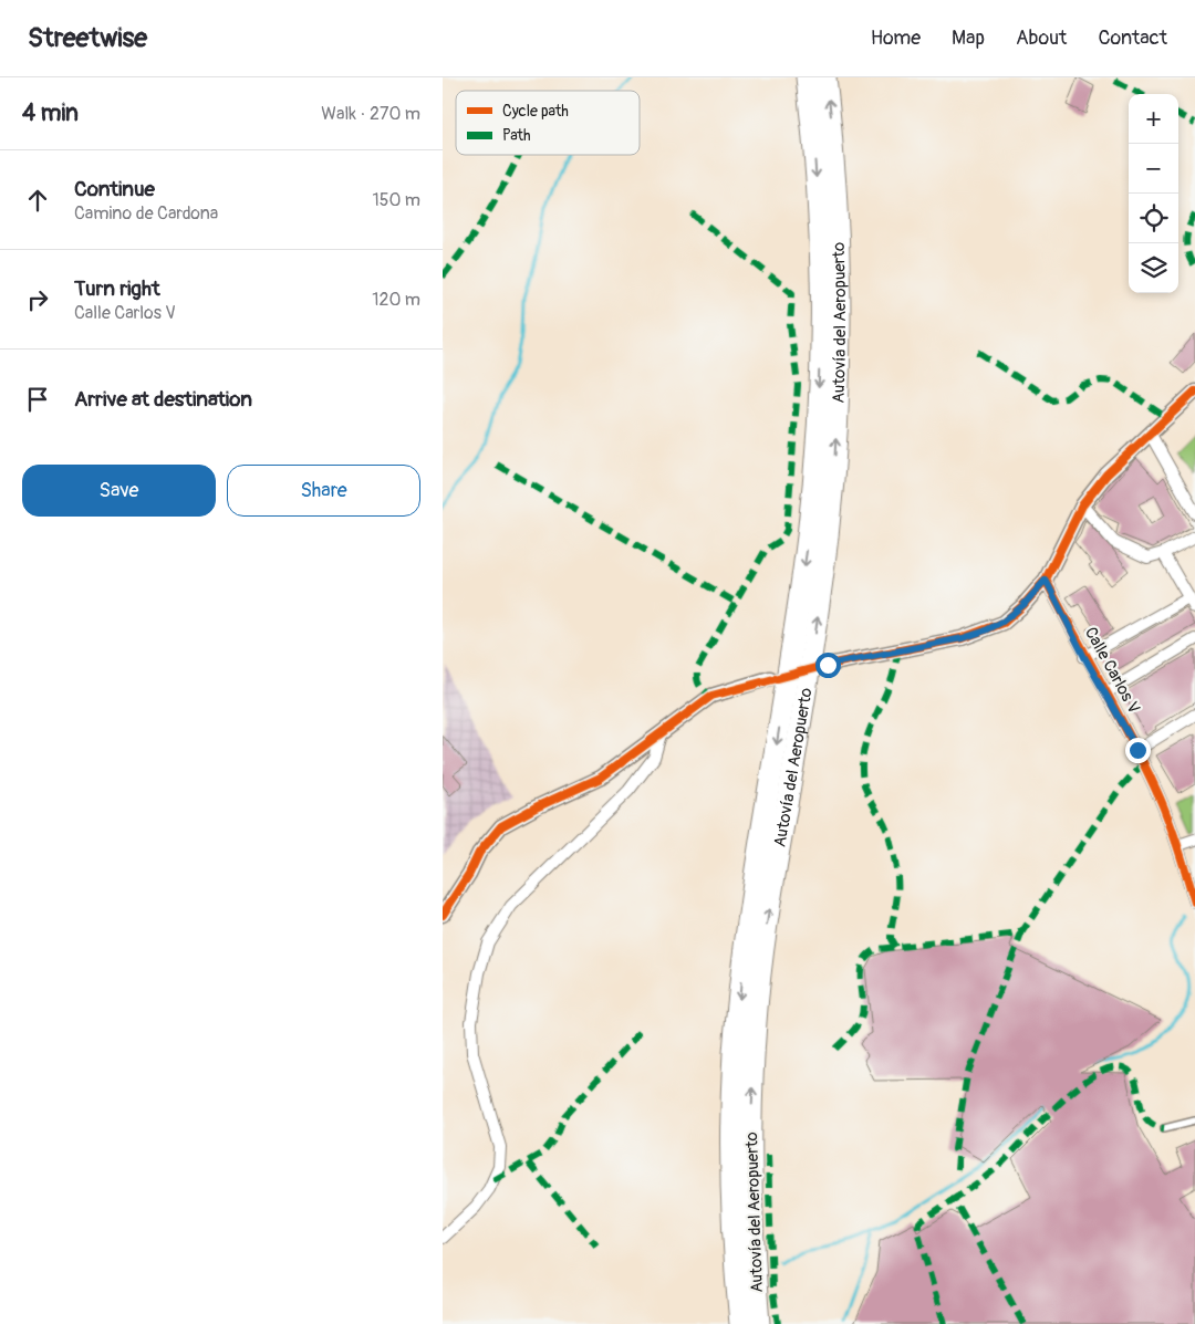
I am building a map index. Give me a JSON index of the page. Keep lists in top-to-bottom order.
{
  "streets": {
    "highway": ["Autovía del Aeropuerto"],
    "street": ["Calle Carlos V"]
  },
  "legend": ["Cycle path", "Path"],
  "page": {
    "header": "Streetwise",
    "nav": [
      "Home",
      "Map",
      "About",
      "Contact"
    ],
    "heading": ["4 min", "Walk · 270 m"],
    "map_buttons": ["+", "−"],
    "list": [
      ["Continue", "Camino de Cardona", "150 m"],
      ["Turn right", "Calle Carlos V", "120 m"],
      "Arrive at destination"
    ],
    "buttons": ["Save", "Share"]
  }
}
